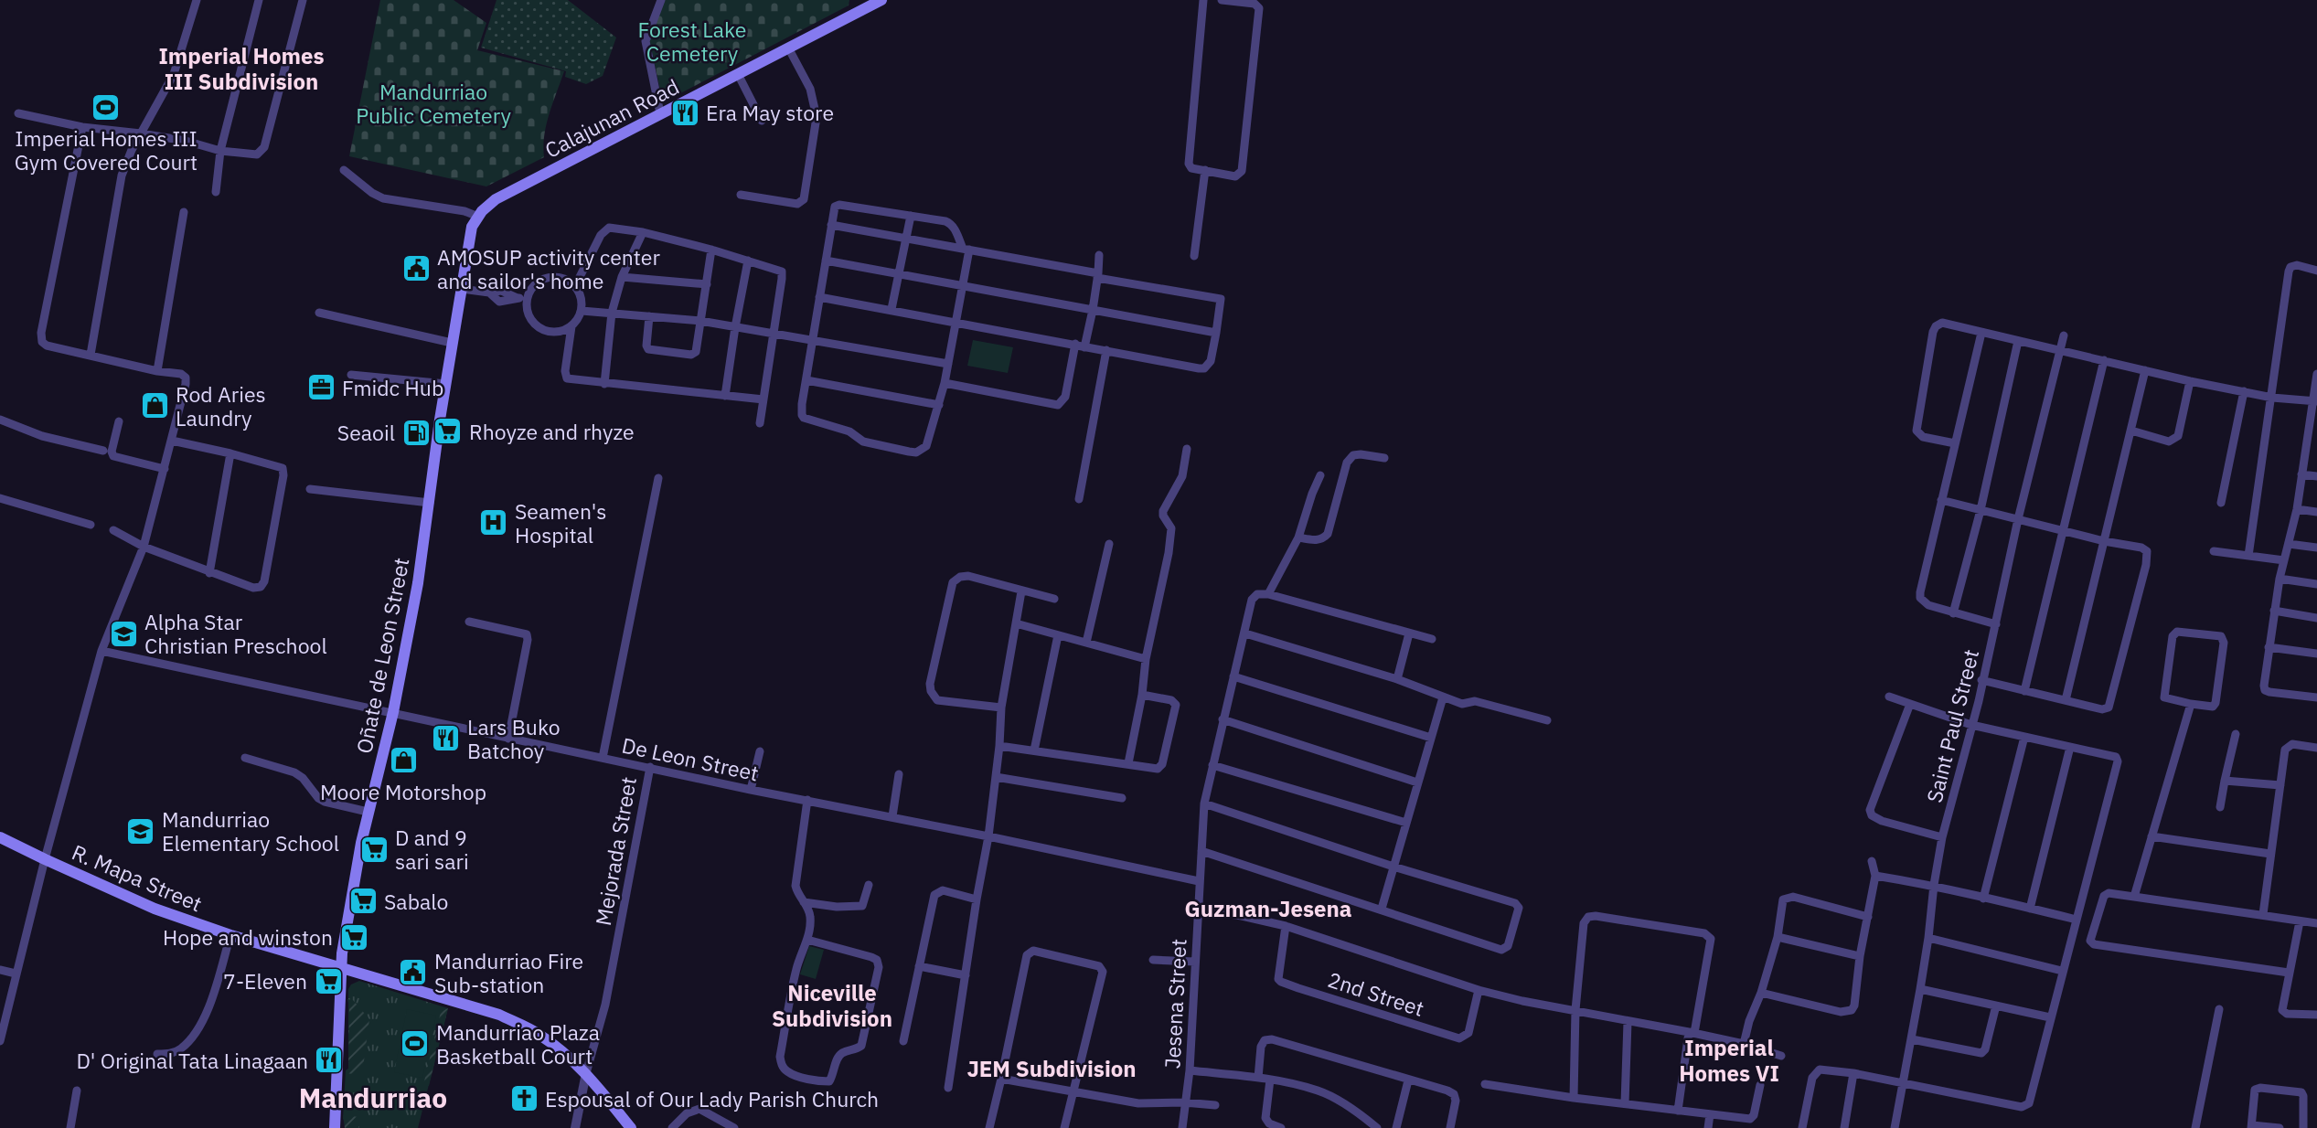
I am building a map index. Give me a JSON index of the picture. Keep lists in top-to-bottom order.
{
  "streets": {
    "main road": ["Calajunan Road", "Oñate de Leon Street", "R. Mapa Street"],
    "street": [
      "Saint Paul Street",
      "De Leon Street",
      "Mejorada Street",
      "2nd Street",
      "Jesena Street"
    ]
  },
  "crossings": [
    ["Calajunan Road", "Oñate de Leon Street"],
    ["Oñate de Leon Street", "De Leon Street"],
    ["Oñate de Leon Street", "R. Mapa Street"],
    ["De Leon Street", "Mejorada Street"],
    ["De Leon Street", "Jesena Street"],
    ["Mejorada Street", "R. Mapa Street"]
  ],
  "districts": [
    "Imperial Homes III Subdivision",
    "Guzman-Jesena",
    "Niceville Subdivision",
    "Imperial Homes VI",
    "JEM Subdivision",
    "Mandurriao"
  ],
  "parks": ["Forest Lake Cemetery", "Mandurriao Public Cemetery"],
  "places": {
    "sports": ["Imperial Homes III Gym Covered Court", "Mandurriao Plaza Basketball Court"],
    "restaurant": ["Era May store", "Lars Buko Batchoy", "D' Original Tata Linagaan"],
    "public building": ["AMOSUP activity center and sailor's home", "Mandurriao Fire Sub-station"],
    "office": ["Fmidc Hub"],
    "shop": ["Rod Aries Laundry", "Moore Motorshop"],
    "supermarket": [
      "Rhoyze and rhyze",
      "D and 9 sari sari",
      "Sabalo",
      "Hope and winston",
      "7-Eleven"
    ],
    "fuel station": ["Seaoil"],
    "hospital": ["Seamen's Hospital"],
    "school or university": ["Alpha Star Christian Preschool", "Mandurriao Elementary School"],
    "church": ["Espousal of Our Lady Parish Church"]
  }
}
